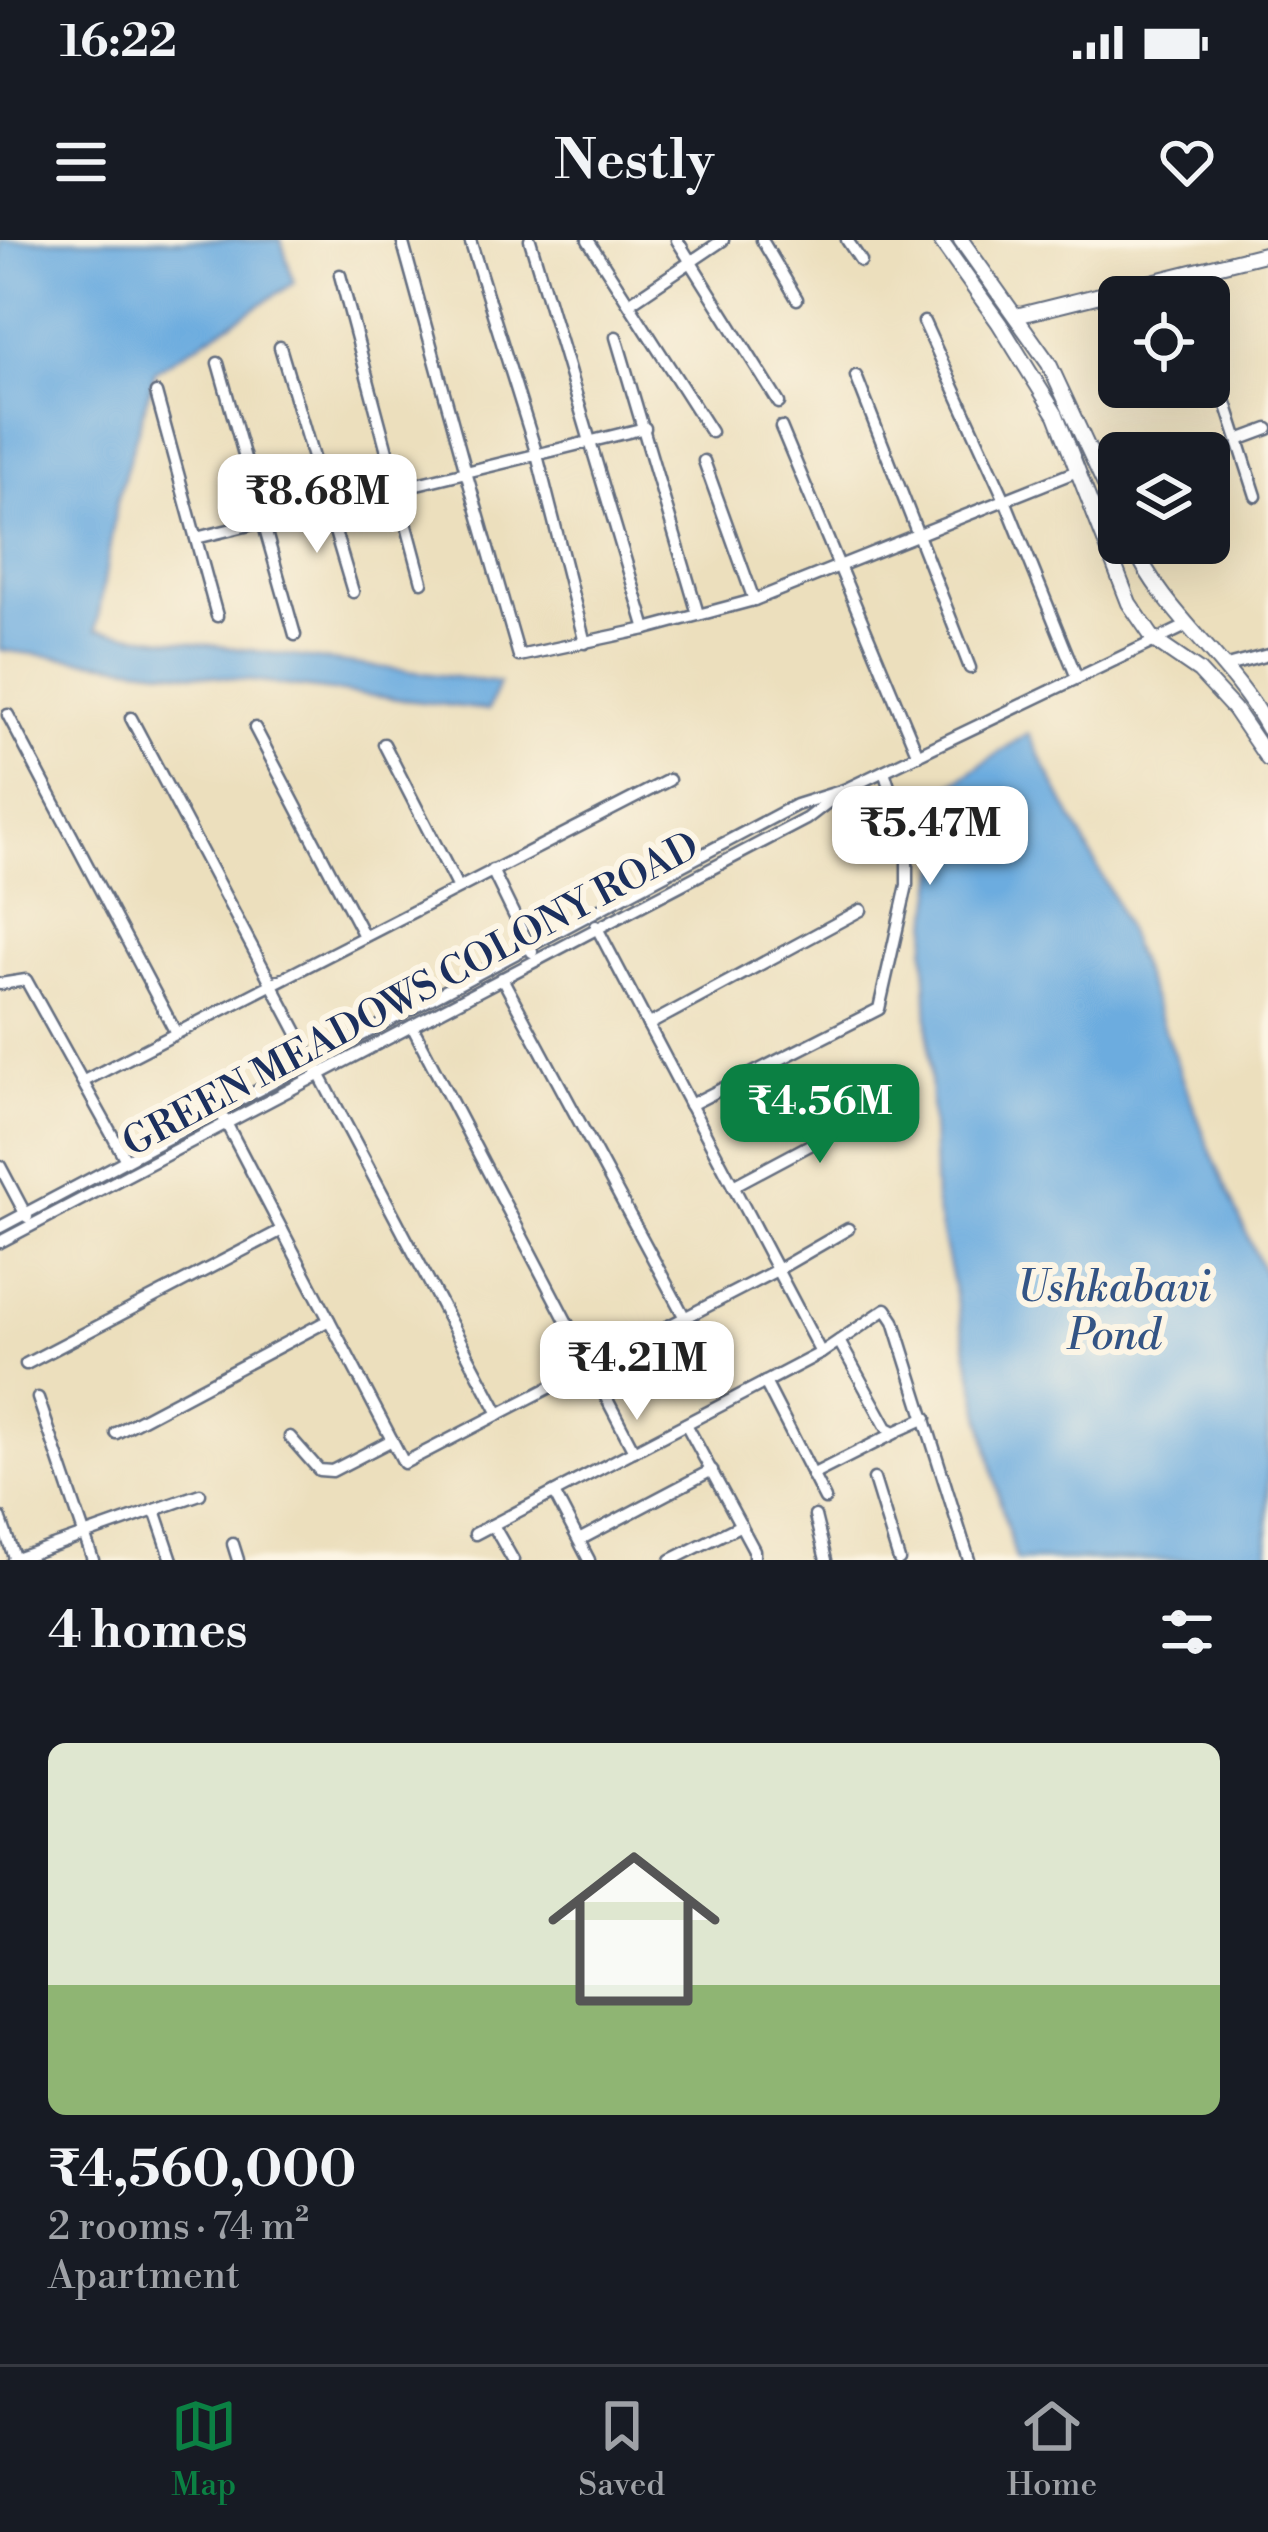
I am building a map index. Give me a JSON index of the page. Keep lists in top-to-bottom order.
{
  "streets": {
    "street": ["GREEN MEADOWS COLONY ROAD"]
  },
  "water": ["Ushkabavi Pond"],
  "page": {
    "status": "16:22",
    "header": "Nestly",
    "price": [
      "₹8.68M",
      "₹5.47M",
      "₹4.56M",
      "₹4.21M"
    ],
    "heading": "4 homes",
    "list": [
      {
        "name": "₹4,560,000",
        "note": "2 rooms · 74 m² · Apartment"
      }
    ],
    "tabs": ["Map", "Saved", "Home"]
  }
}
